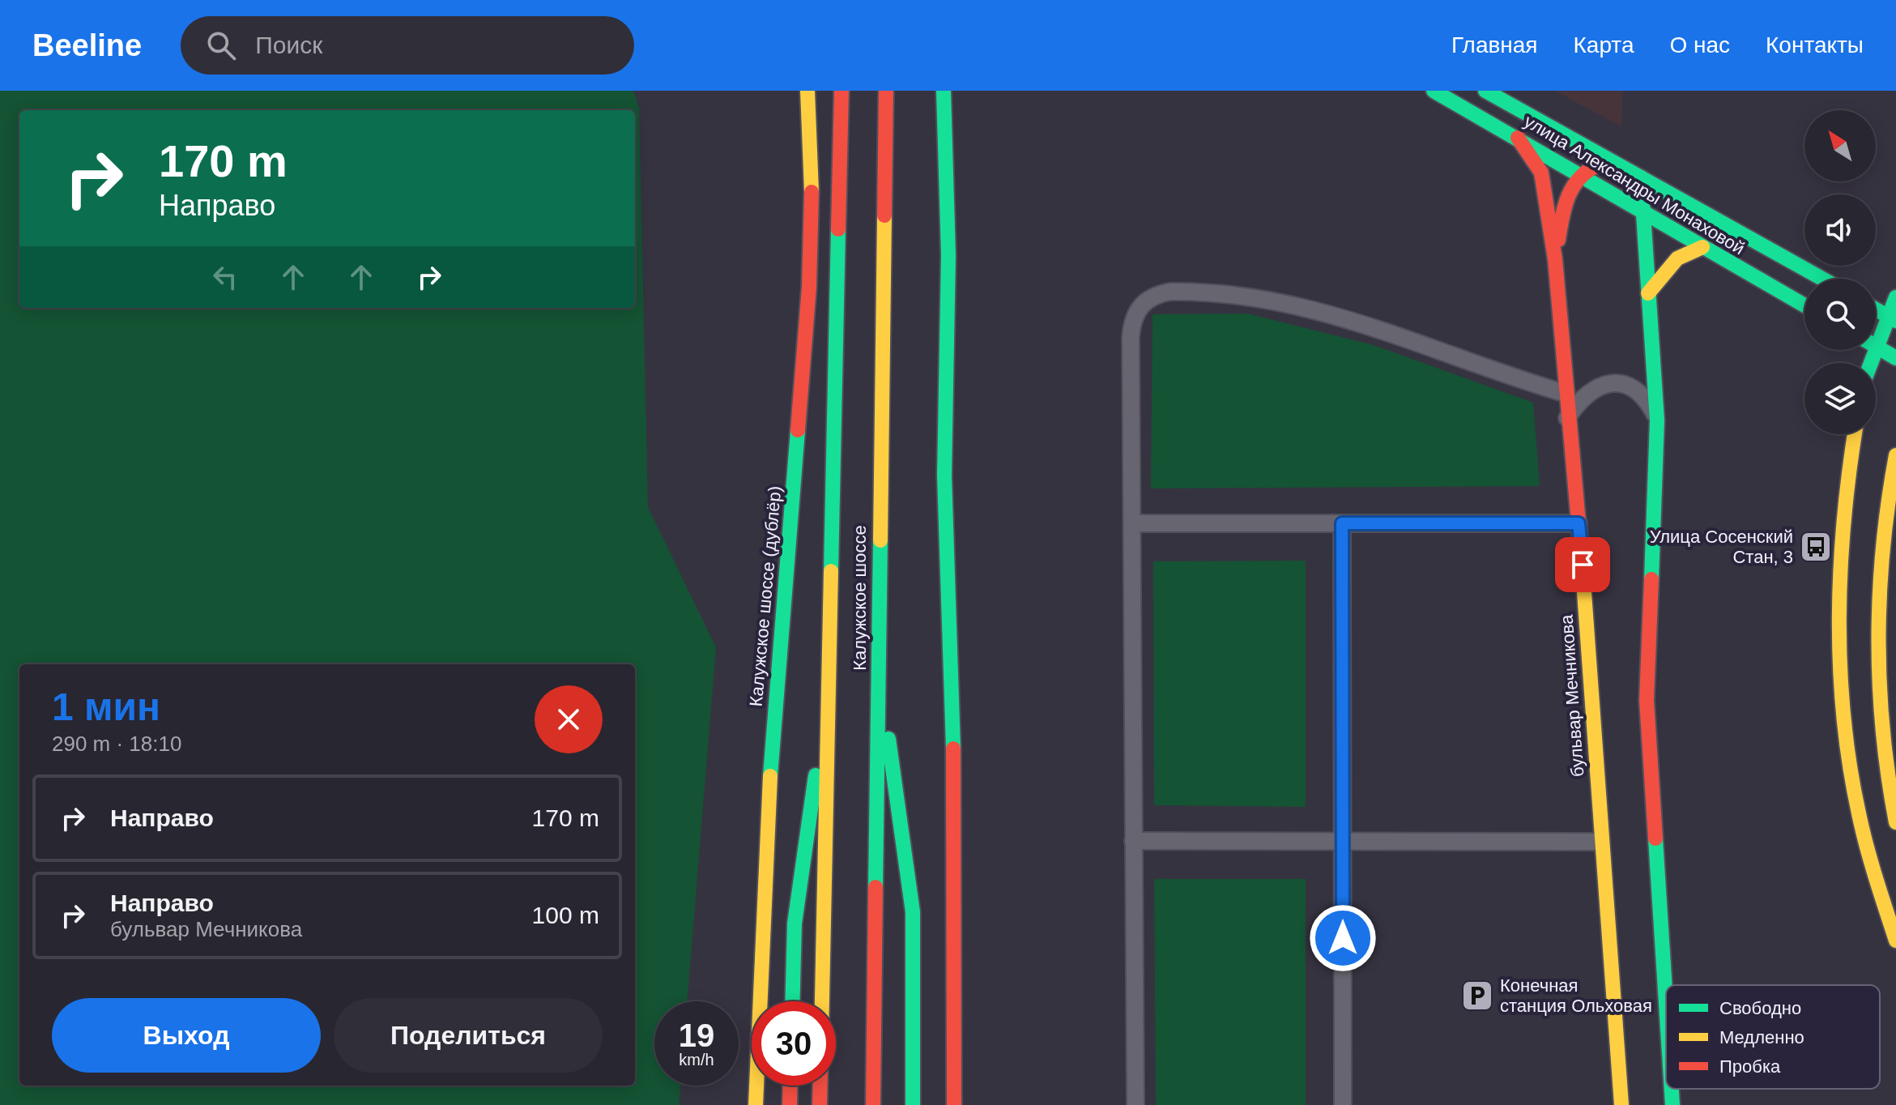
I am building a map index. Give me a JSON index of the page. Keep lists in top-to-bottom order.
{
  "streets": {
    "main road": [
      "улица Александры Монаховой",
      "Калужское шоссе (дублёр)",
      "Калужское шоссе",
      "бульвар Мечникова"
    ]
  },
  "crossings": [
    ["улица Александры Монаховой", "бульвар Мечникова"]
  ],
  "places": {
    "bus stop": ["Улица Сосенский Стан, 3"],
    "parking": ["Конечная станция Ольховая"]
  },
  "legend": ["Свободно", "Медленно", "Пробка"],
  "north": "top left",
  "page": {
    "header": "Beeline",
    "search": "Поиск",
    "nav": [
      "Главная",
      "Карта",
      "О нас",
      "Контакты"
    ],
    "turn": ["170 m", "Направо"],
    "heading": ["1 мин", "290 m · 18:10"],
    "list": [
      {
        "name": "Направо",
        "value": "170 m"
      },
      {
        "name": "Направо",
        "note": "бульвар Мечникова",
        "value": "100 m"
      }
    ],
    "buttons": ["Выход", "Поделиться"],
    "speed": "19 km/h",
    "limit": "30"
  }
}
